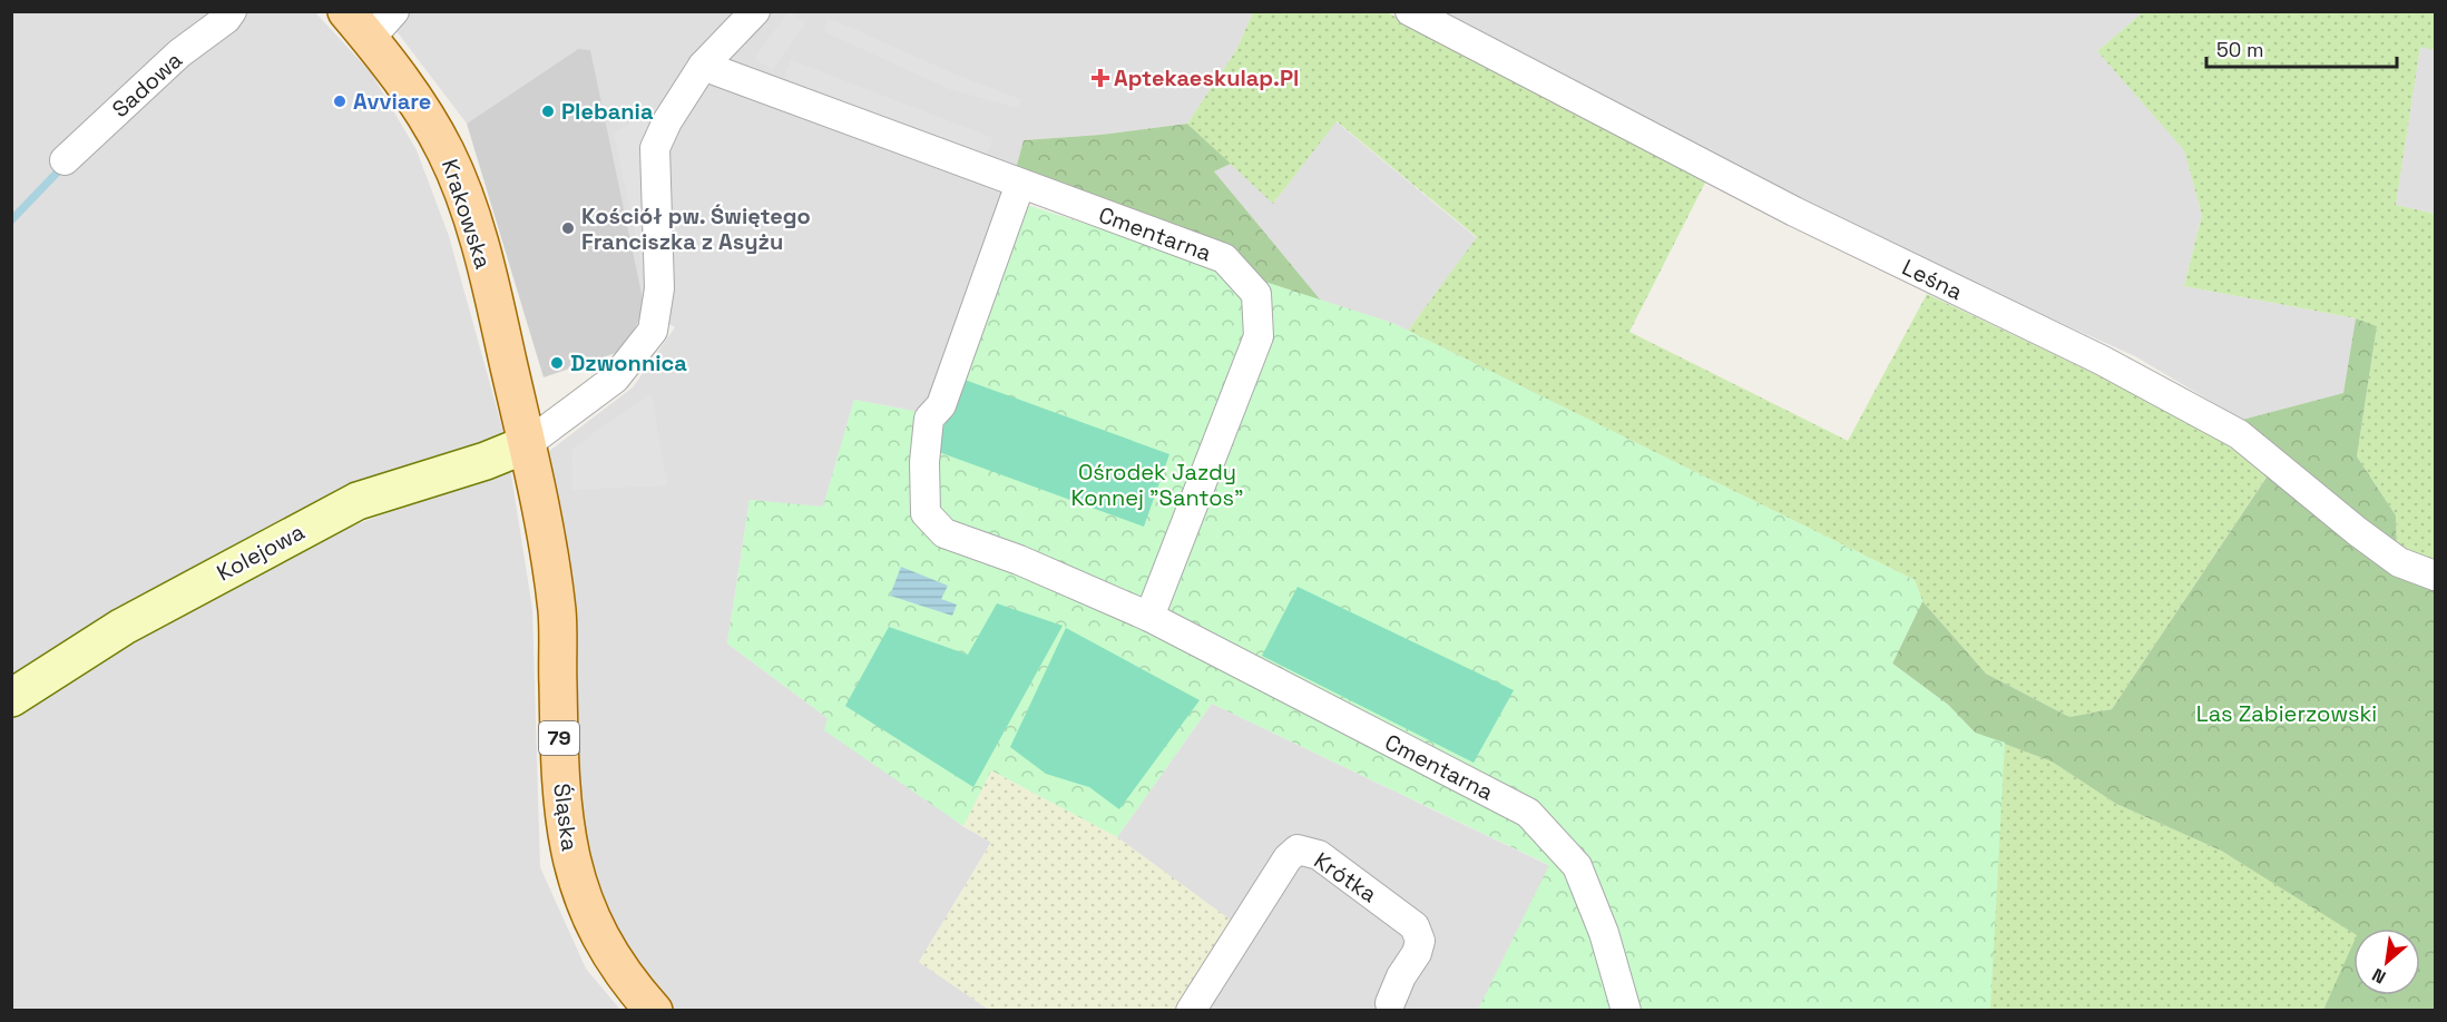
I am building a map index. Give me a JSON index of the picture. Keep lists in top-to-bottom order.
{
  "streets": {
    "main road": ["Krakowska", "79", "Śląska"],
    "street": [
      "Sadowa",
      "Cmentarna",
      "Leśna",
      "Kolejowa",
      "Krótka"
    ]
  },
  "crossings": [
    ["Krakowska", "Kolejowa"],
    ["Krakowska", "Śląska"],
    ["Kolejowa", "Śląska"]
  ],
  "parks": ["Ośrodek Jazdy Konnej \"Santos\"", "Las Zabierzowski"],
  "places": {
    "health": ["Aptekaeskulap.Pl"],
    "other": [
      "Avviare",
      "Plebania",
      "Kościół pw. Świętego Franciszka z Asyżu",
      "Dzwonnica"
    ]
  },
  "scale_bar": "50 m",
  "north": "bottom left"
}
